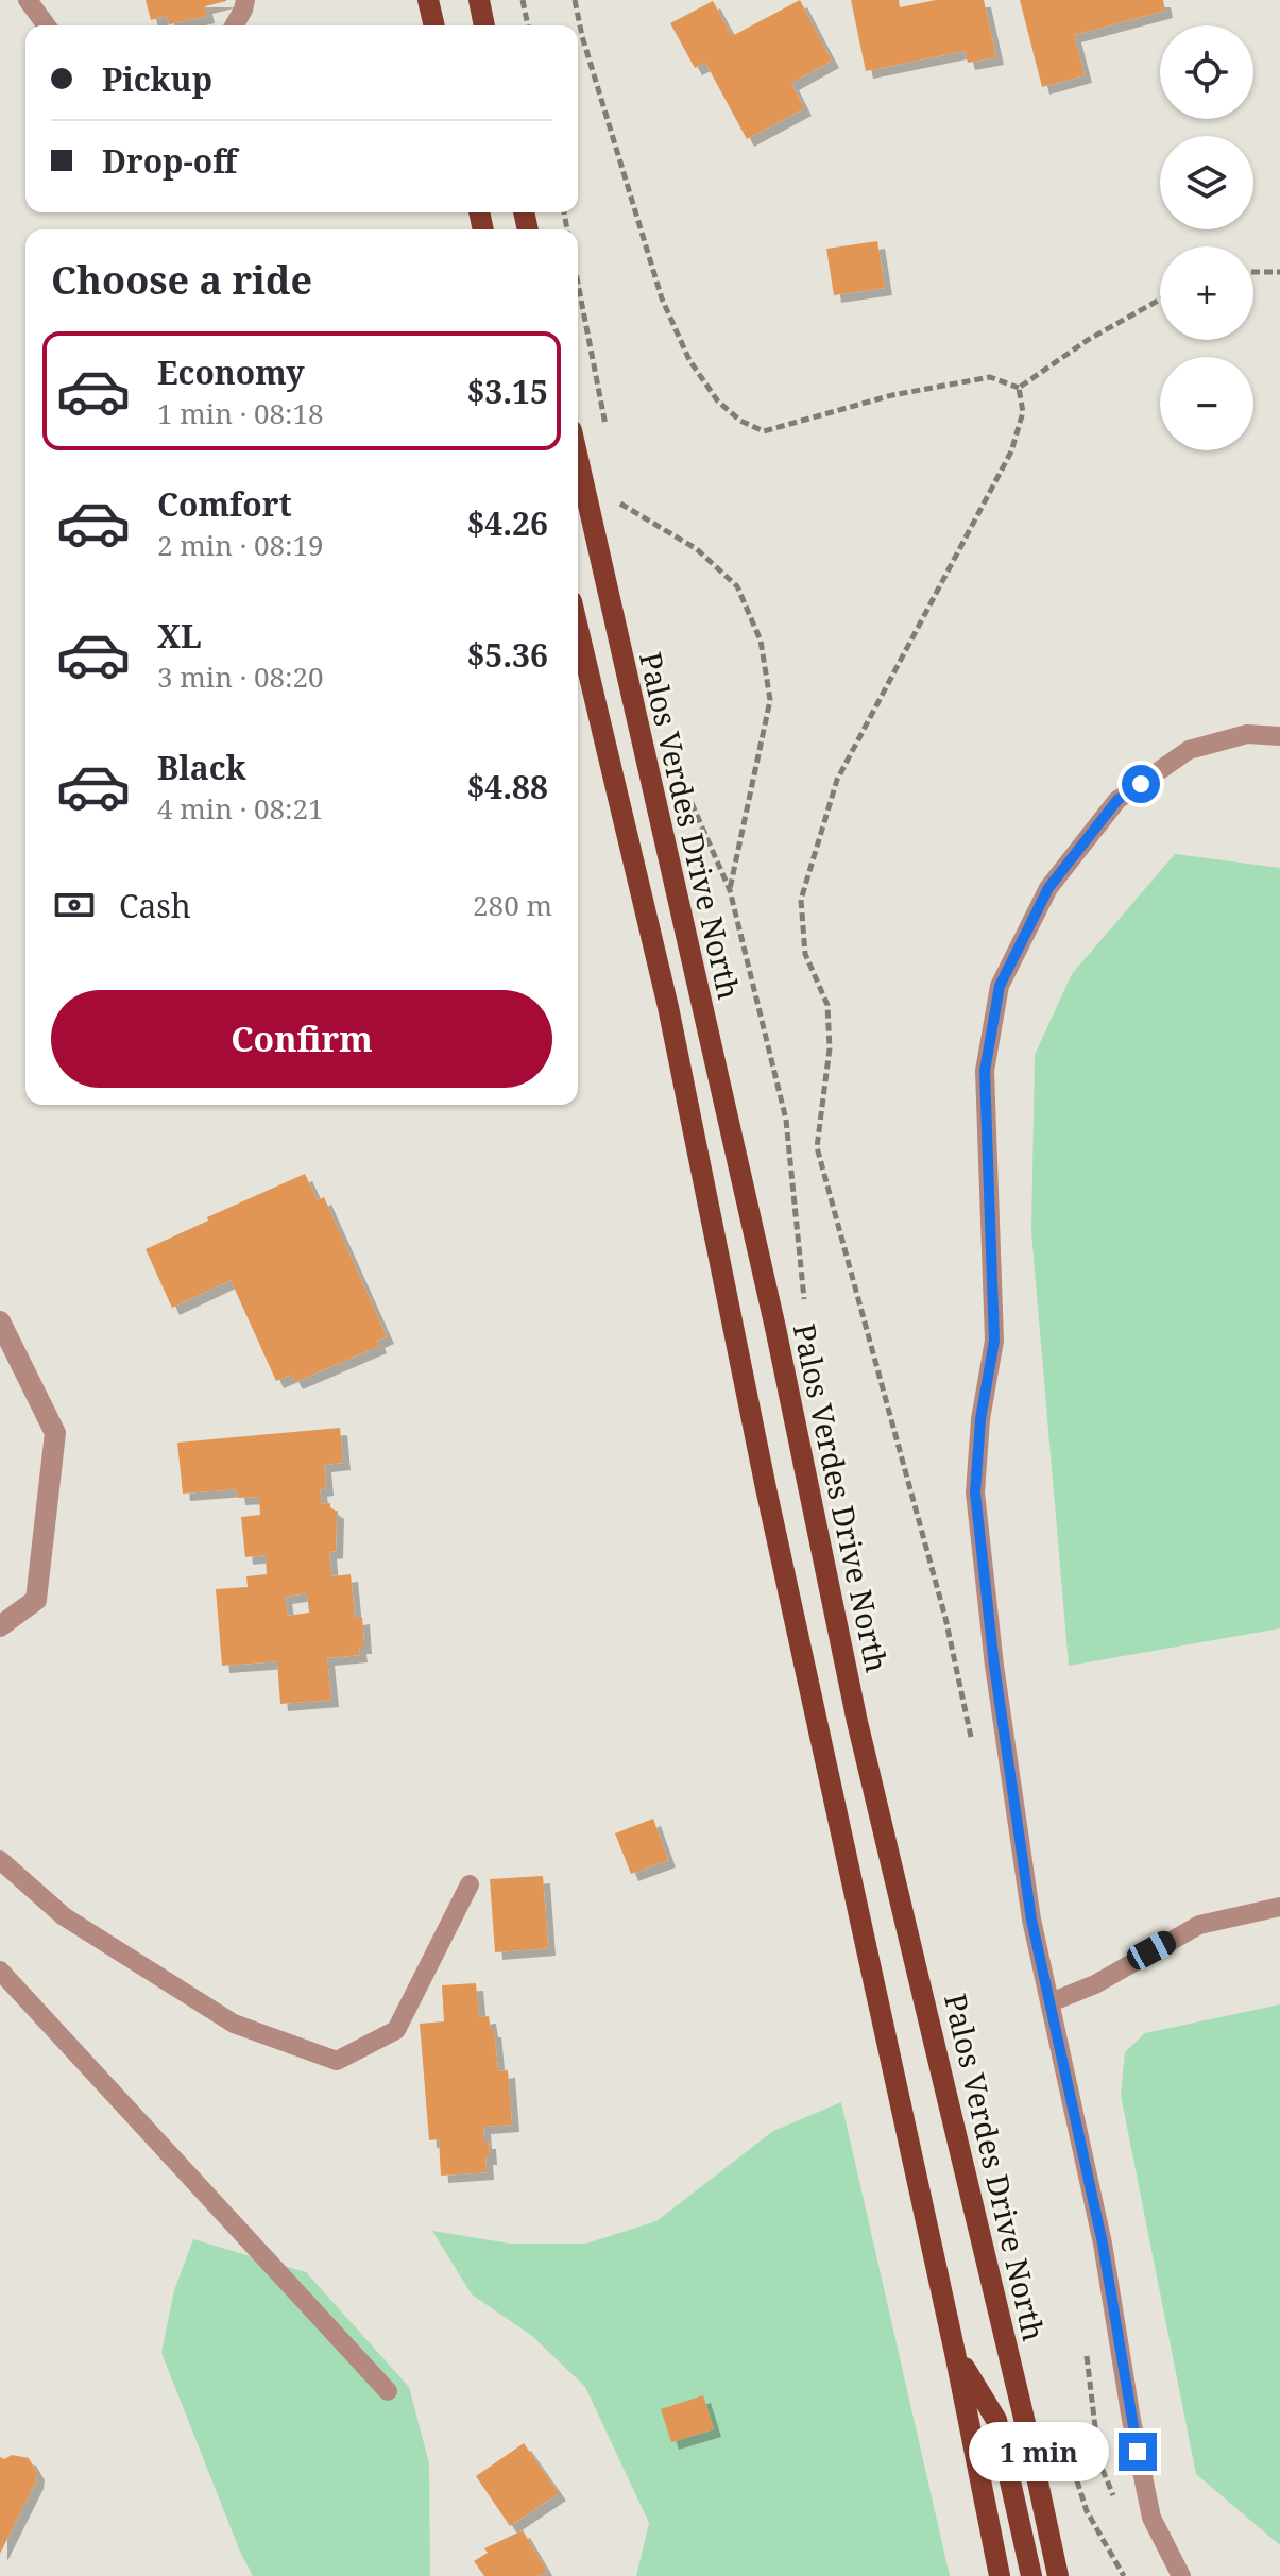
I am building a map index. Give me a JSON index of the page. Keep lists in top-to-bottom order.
{
  "streets": {
    "main road": ["Palos Verdes Drive North"]
  },
  "page": {
    "map_buttons": ["+", "−"],
    "banner": ["Pickup", "Drop-off"],
    "heading": "Choose a ride",
    "list": [
      {
        "name": "Economy",
        "note": "1 min · 08:18",
        "value": "$3.15"
      },
      {
        "name": "Comfort",
        "note": "2 min · 08:19",
        "value": "$4.26"
      },
      {
        "name": "XL",
        "note": "3 min · 08:20",
        "value": "$5.36"
      },
      {
        "name": "Black",
        "note": "4 min · 08:21",
        "value": "$4.88"
      }
    ],
    "pay": ["Cash", "280 m"],
    "buttons": "Confirm",
    "bubble": "1 min"
  }
}
